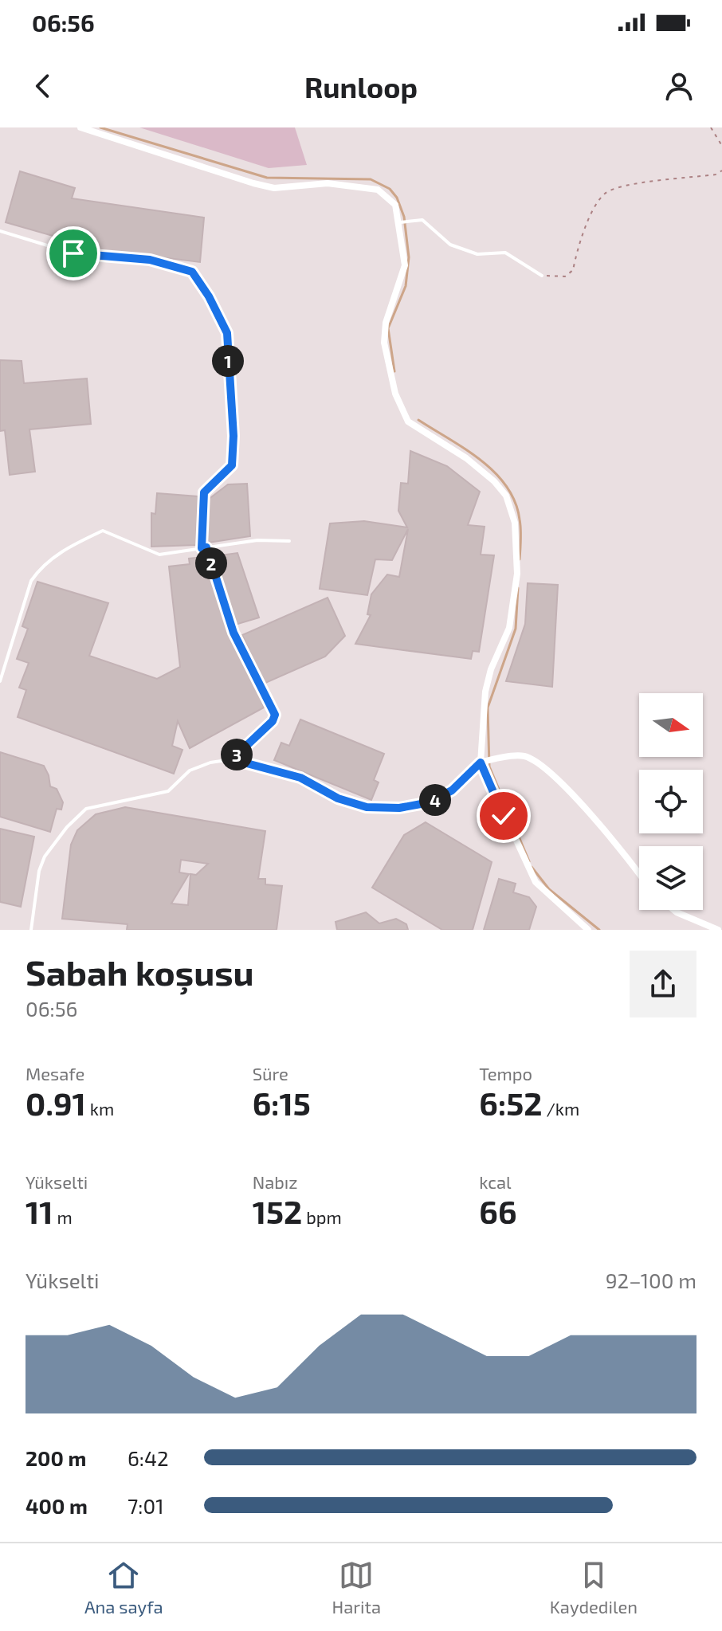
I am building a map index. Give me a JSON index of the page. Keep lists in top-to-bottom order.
{
  "north": "right",
  "page": {
    "status": "06:56",
    "header": "Runloop",
    "pins": [
      "1",
      "2",
      "3",
      "4"
    ],
    "heading": ["Sabah koşusu", "06:56"],
    "stats": [
      ["Mesafe", "0.91 km"],
      ["Süre", "6:15"],
      ["Tempo", "6:52 /km"],
      ["Yükselti", "11 m"],
      ["Nabız", "152 bpm"],
      ["kcal", "66"]
    ],
    "chart": ["Yükselti", "92–100 m"],
    "list": [
      {
        "name": "200 m",
        "note": "6:42"
      },
      {
        "name": "400 m",
        "note": "7:01"
      }
    ],
    "tabs": ["Ana sayfa", "Harita", "Kaydedilen"]
  }
}
